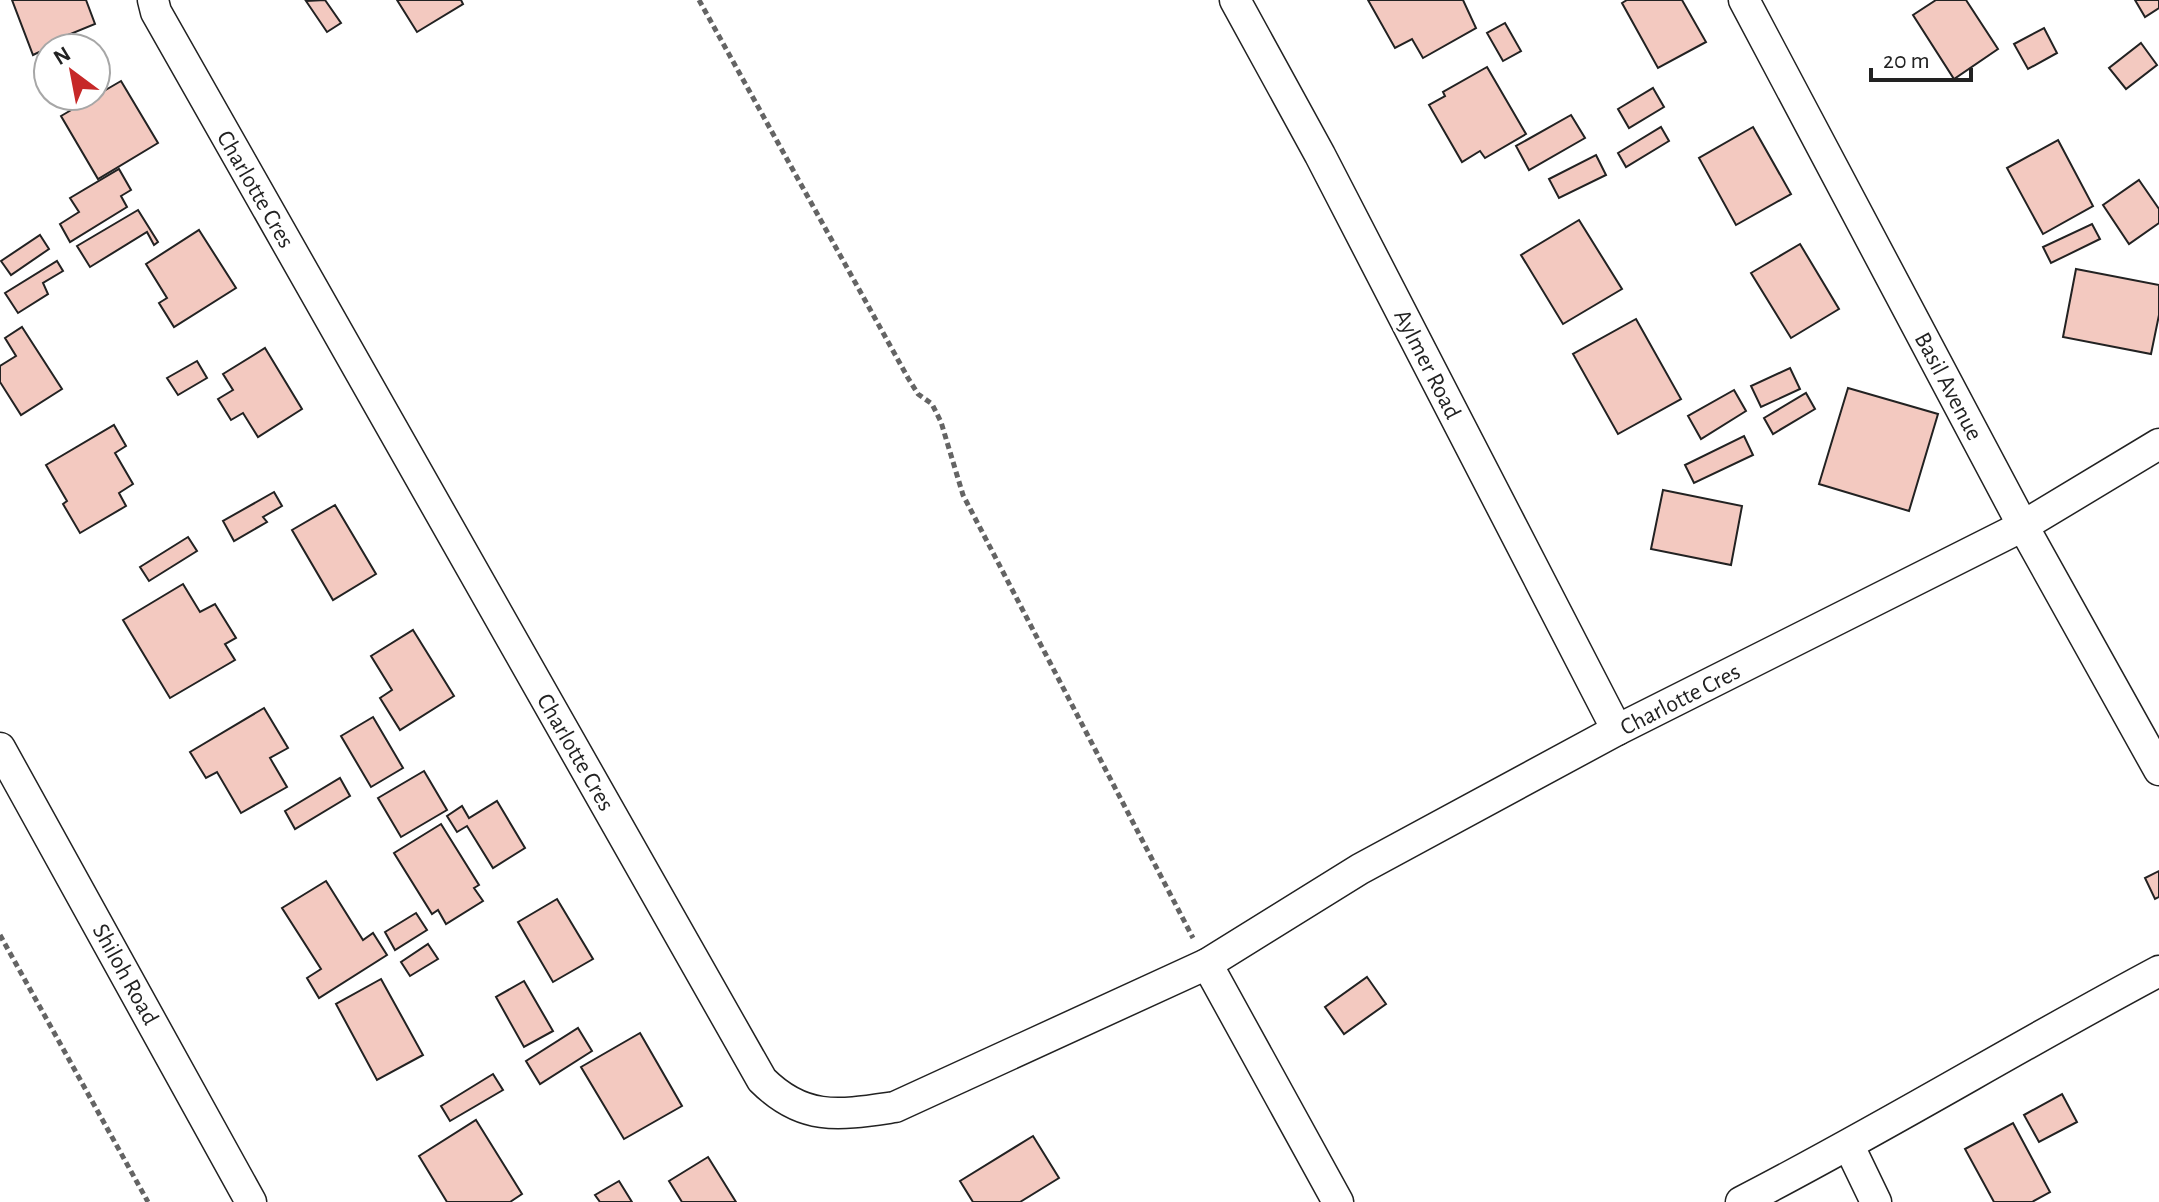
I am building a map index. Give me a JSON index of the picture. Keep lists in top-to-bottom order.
{
  "streets": {
    "street": [
      "Charlotte Cres",
      "Aylmer Road",
      "Basil Avenue",
      "Shiloh Road"
    ]
  },
  "crossings": [
    ["Charlotte Cres", "Aylmer Road"],
    ["Charlotte Cres", "Basil Avenue"]
  ],
  "scale_bar": "20 m",
  "north": "top left"
}
